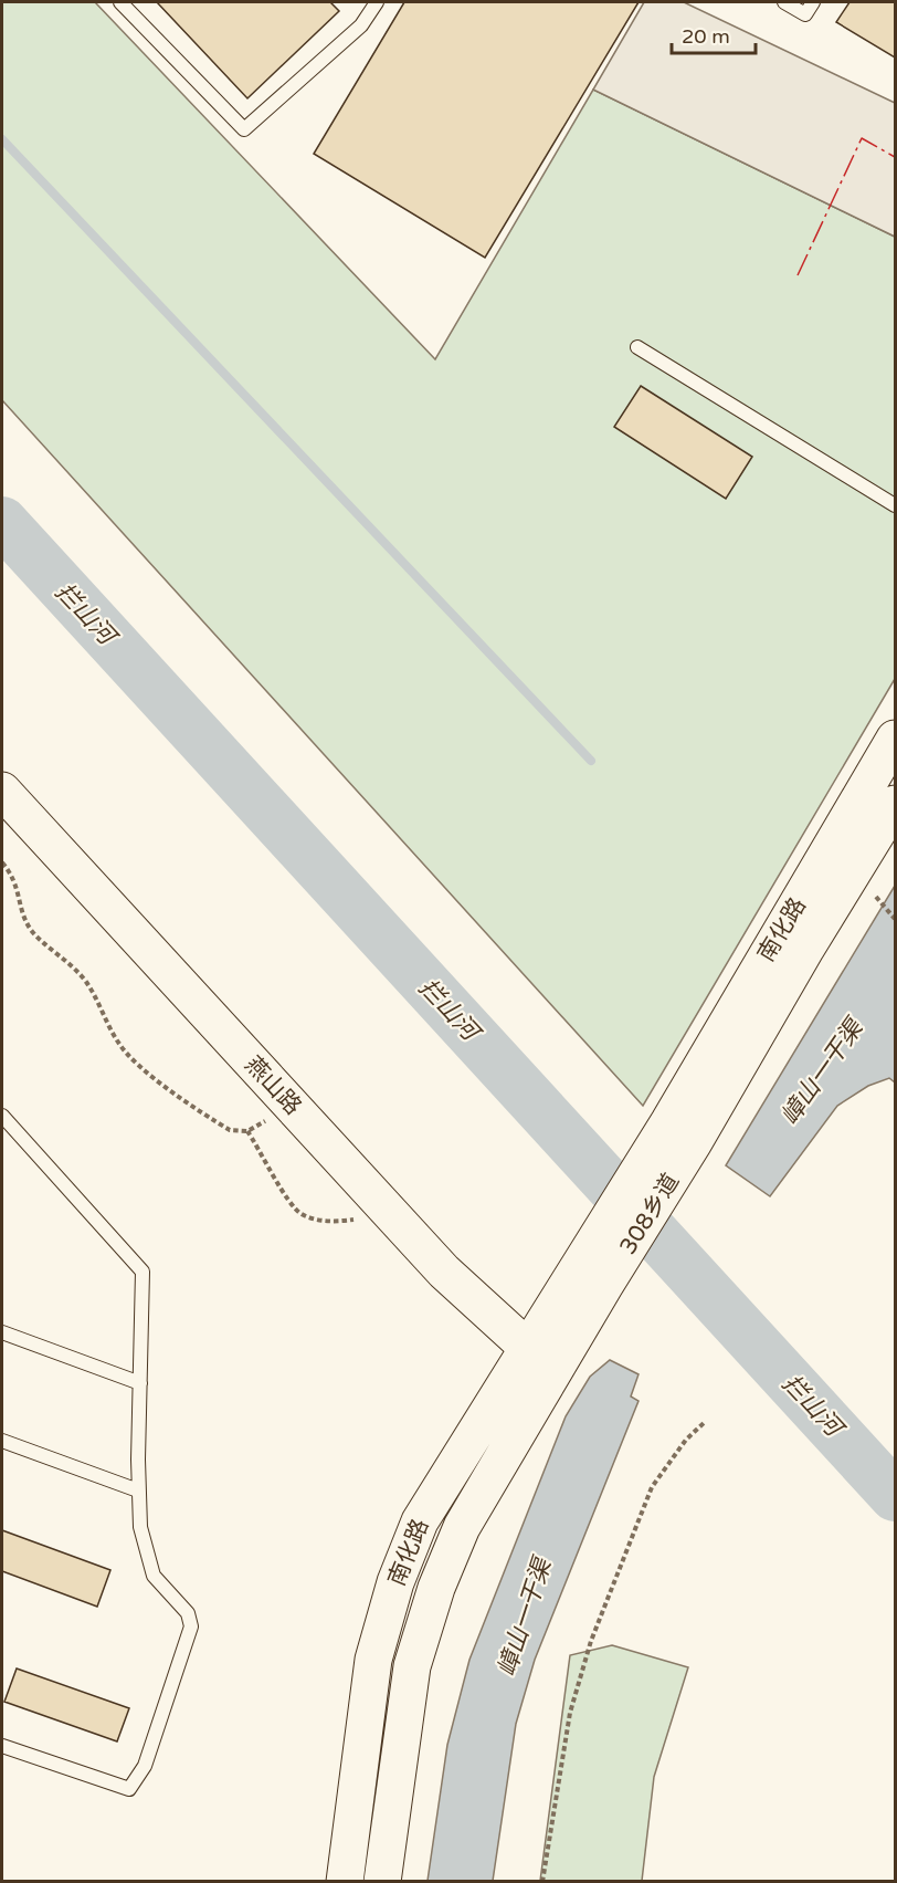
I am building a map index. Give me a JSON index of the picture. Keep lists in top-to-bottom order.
{
  "streets": {
    "main road": ["南化路", "燕山路", "308乡道"]
  },
  "crossings": [
    ["南化路", "燕山路"],
    ["南化路", "308乡道"]
  ],
  "water": ["拦山河", "嶂山一干渠"],
  "scale_bar": "20 m"
}
